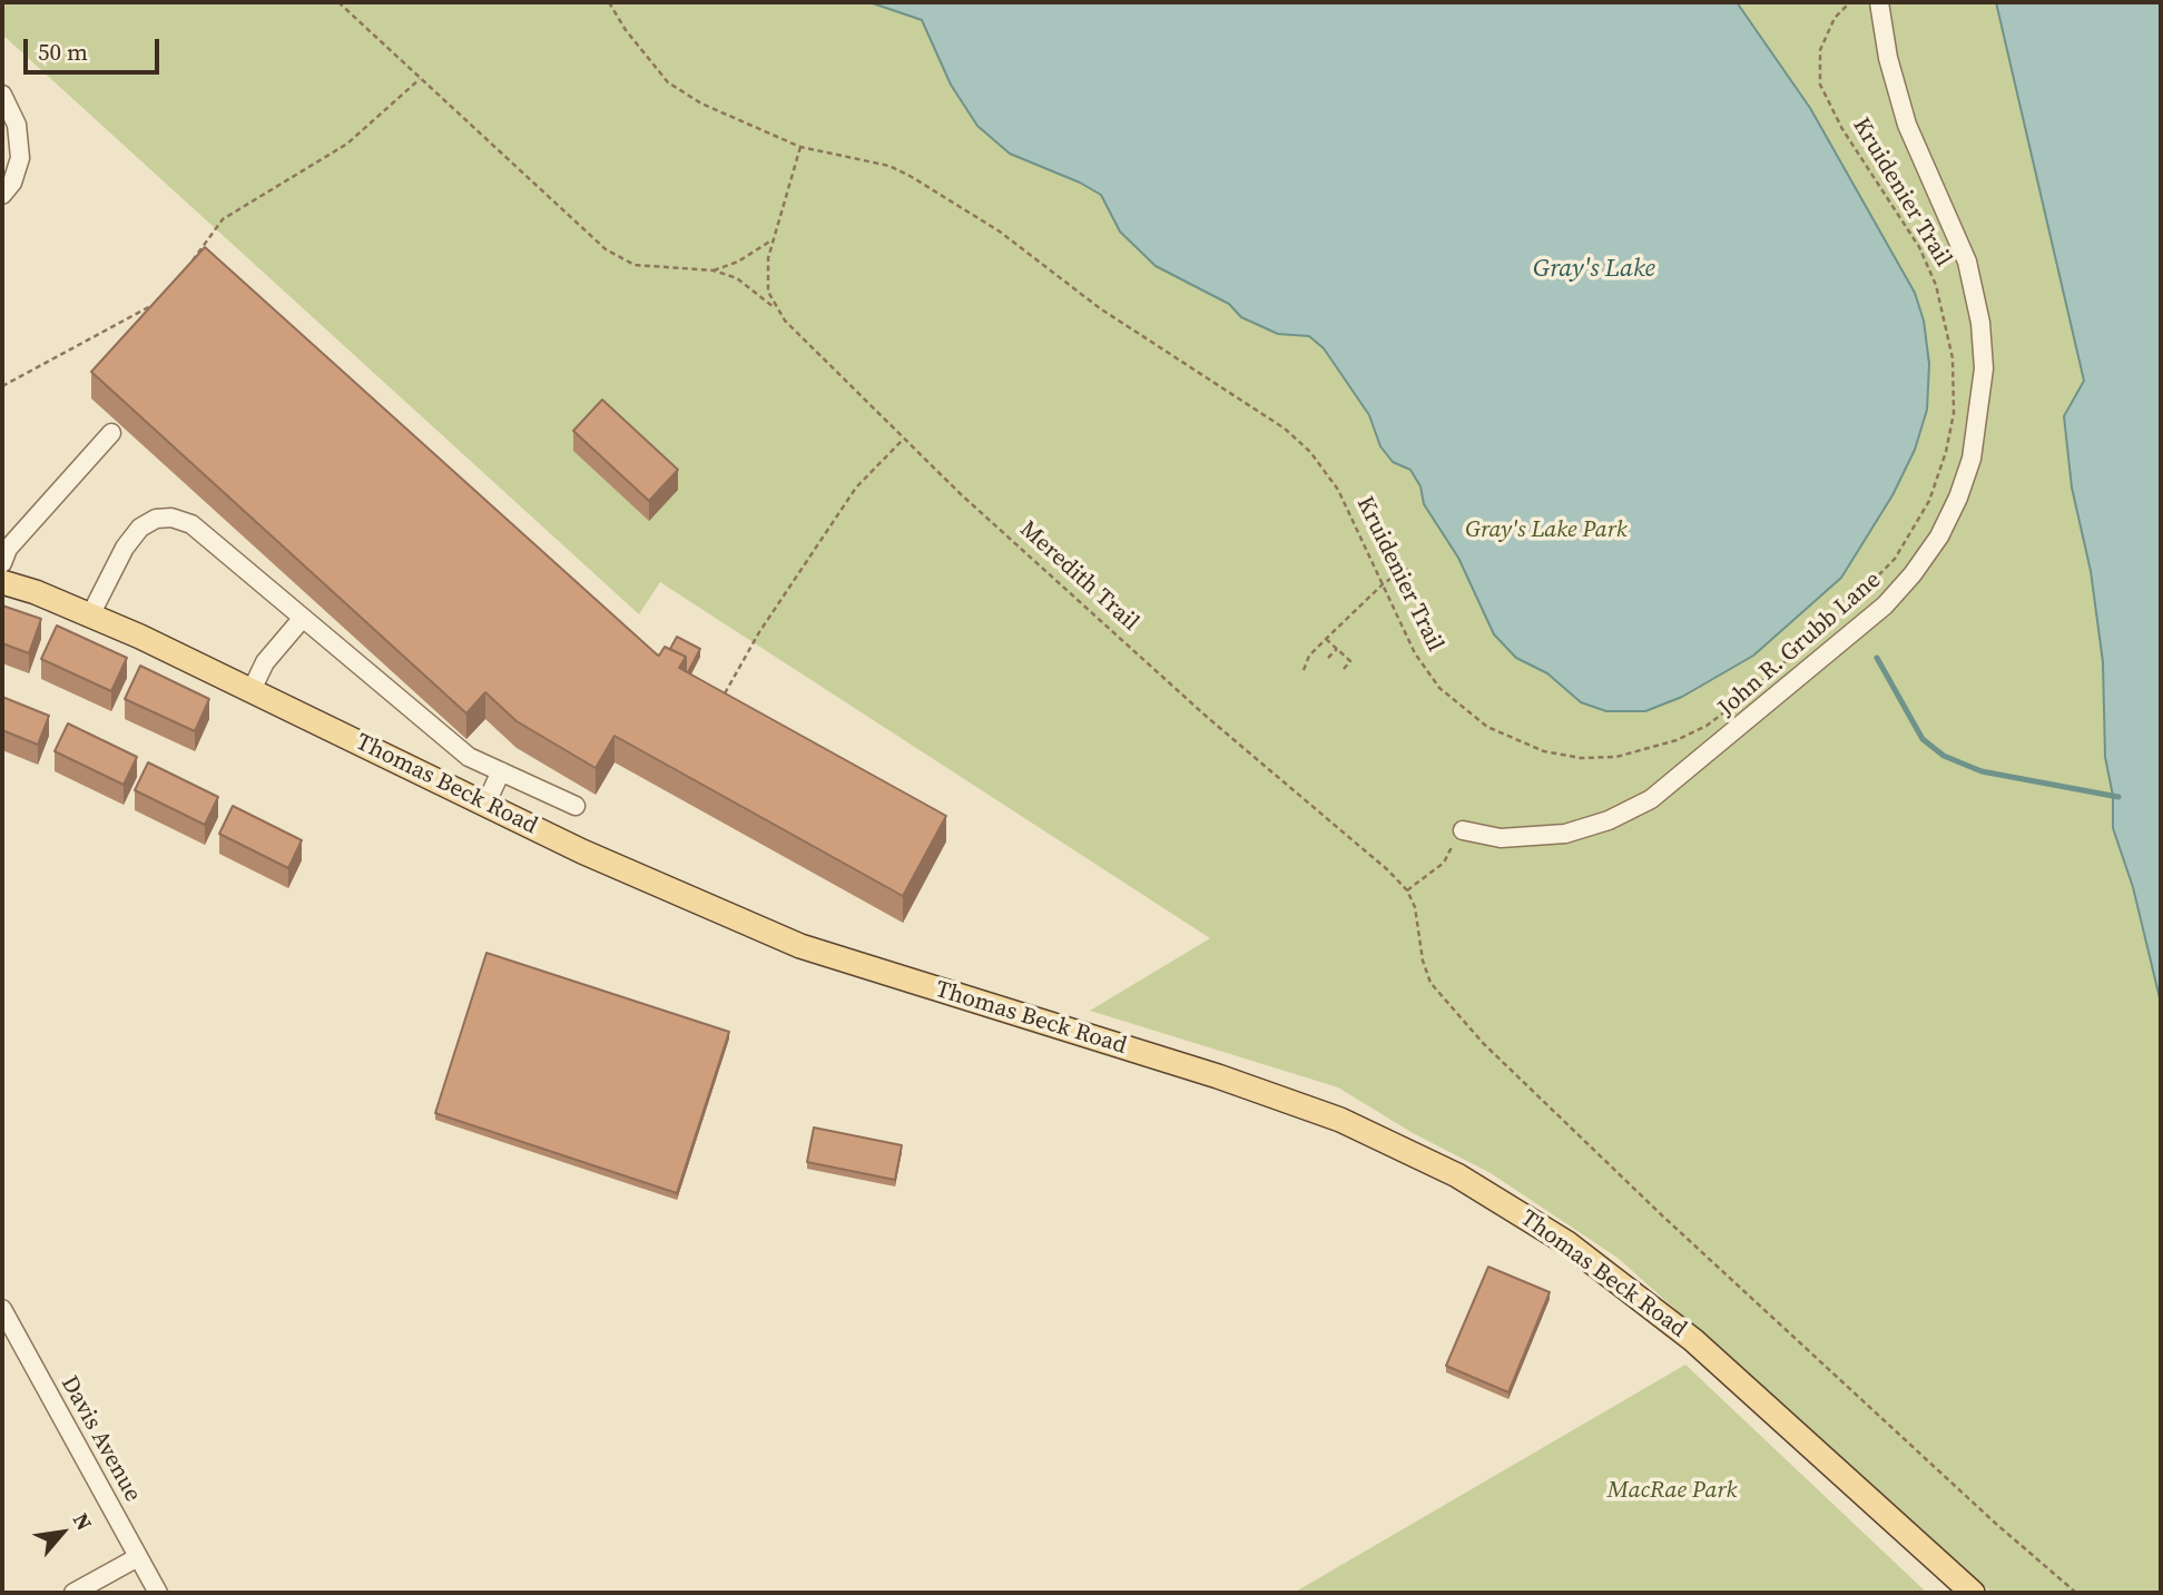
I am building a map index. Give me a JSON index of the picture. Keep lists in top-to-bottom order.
{
  "streets": {
    "main road": ["Thomas Beck Road"],
    "street": ["John R. Grubb Lane", "Davis Avenue"],
    "path": ["Kruidenier Trail", "Meredith Trail"]
  },
  "water": ["Gray's Lake"],
  "parks": ["Gray's Lake Park", "MacRae Park"],
  "scale_bar": "50 m",
  "north": "top right"
}
